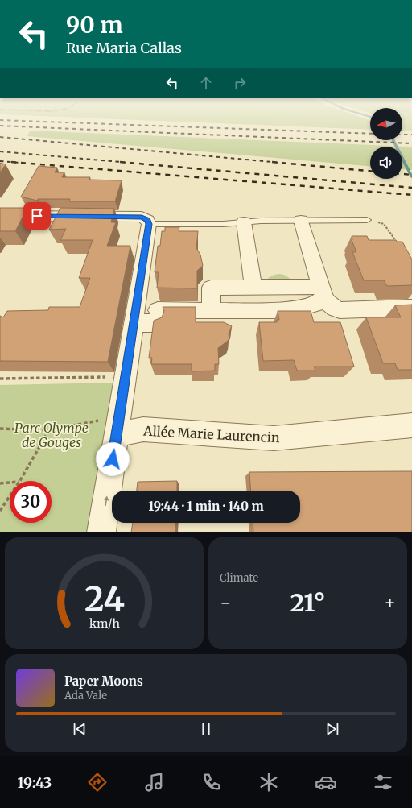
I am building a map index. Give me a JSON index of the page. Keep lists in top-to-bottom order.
{
  "streets": {
    "street": ["Allée Marie Laurencin"]
  },
  "parks": ["Parc Olympe de Gouges"],
  "north": "left",
  "page": {
    "turn": ["90 m", "Rue Maria Callas"],
    "limit": "30",
    "trip": "19:44 · 1 min · 140 m",
    "tile": "Climate",
    "heat": ["−", "21°", "+"],
    "song": ["Paper Moons", "Ada Vale"],
    "tabs": "19:43",
    "gauge": ["24", "km/h"]
  }
}
